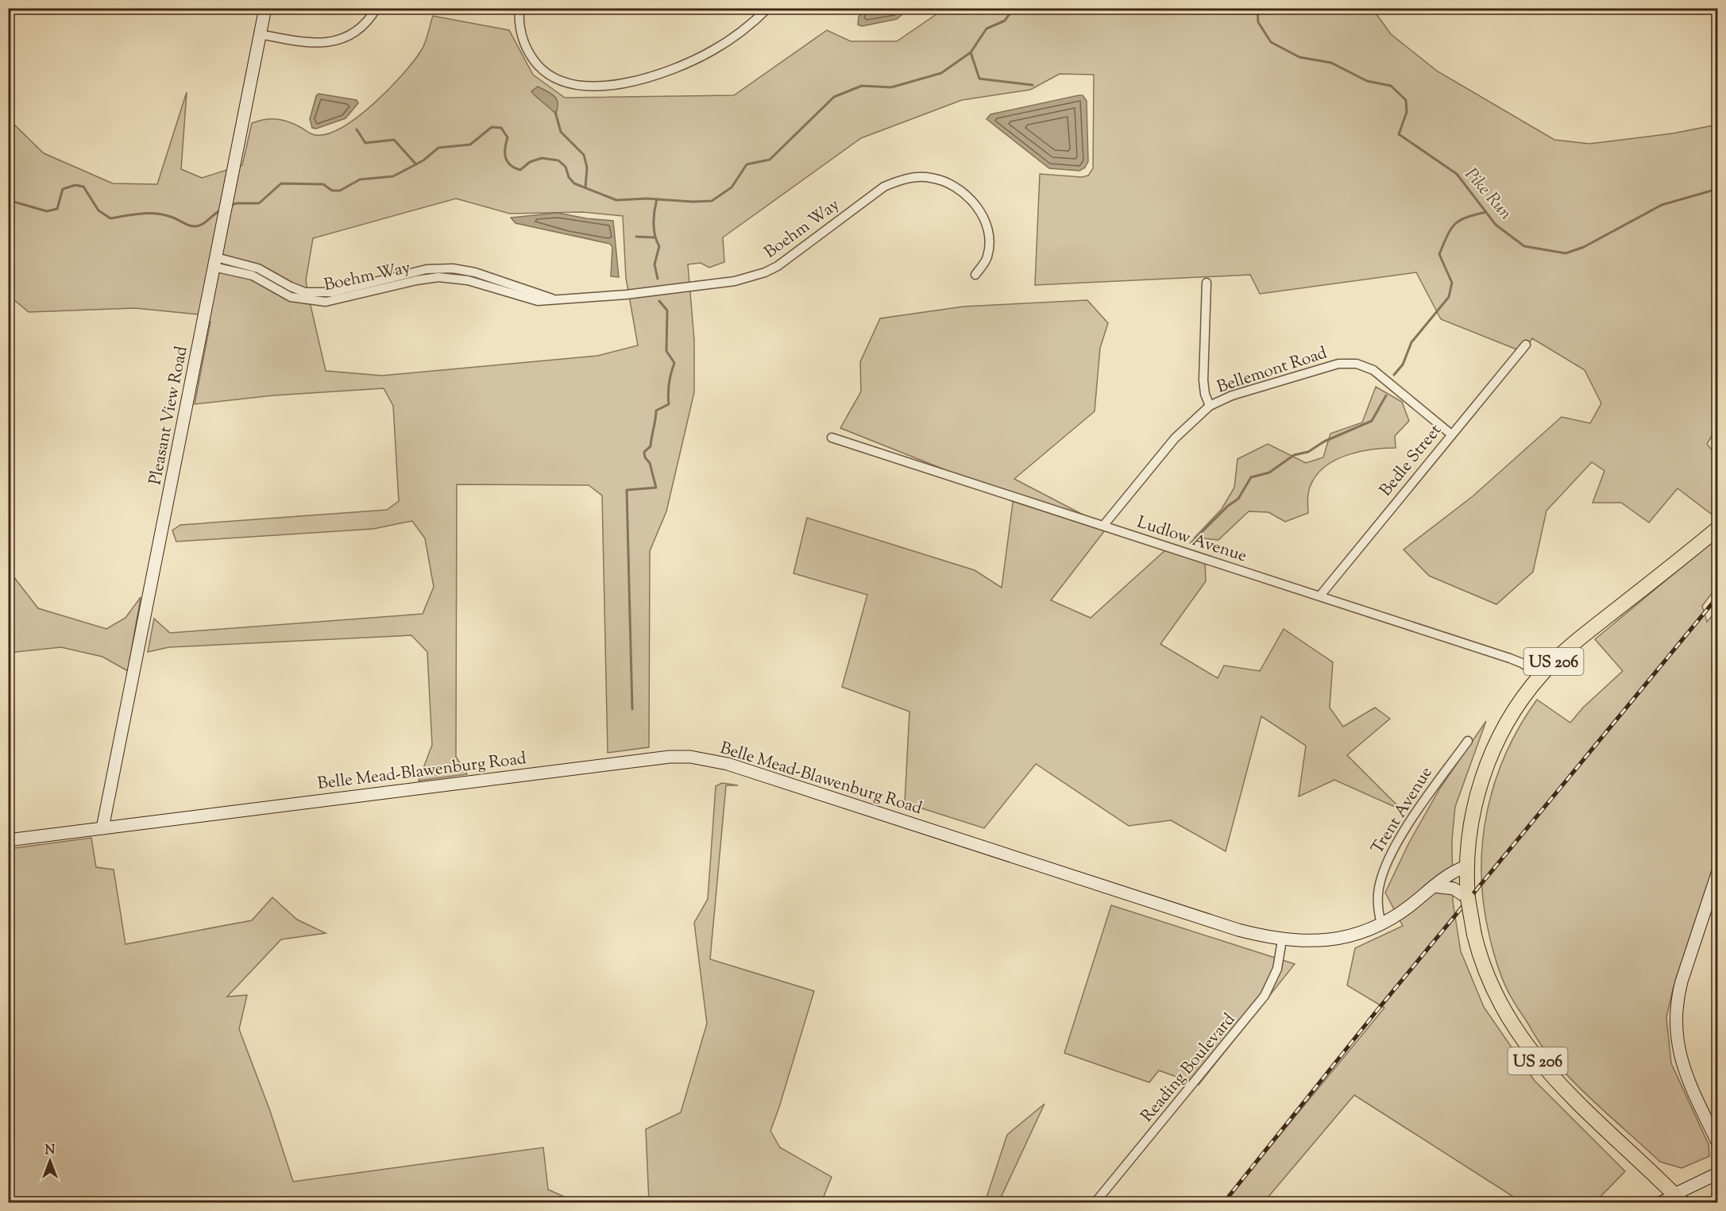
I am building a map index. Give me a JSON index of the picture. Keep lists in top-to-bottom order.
{
  "streets": {
    "highway": ["US 206"],
    "street": [
      "Boehm Way",
      "Bellemont Road",
      "Pleasant View Road",
      "Bedle Street",
      "Ludlow Avenue",
      "Belle Mead-Blawenburg Road",
      "Trent Avenue",
      "Reading Boulevard"
    ]
  },
  "crossings": [
    ["Boehm Way", "Pleasant View Road"],
    ["Bellemont Road", "Bedle Street"],
    ["Bellemont Road", "Ludlow Avenue"],
    ["Pleasant View Road", "Belle Mead-Blawenburg Road"],
    ["Bedle Street", "Ludlow Avenue"],
    ["Ludlow Avenue", "US 206"],
    ["Belle Mead-Blawenburg Road", "Trent Avenue"],
    ["Belle Mead-Blawenburg Road", "Reading Boulevard"]
  ],
  "water": ["Pike Run"],
  "north": "top"
}
